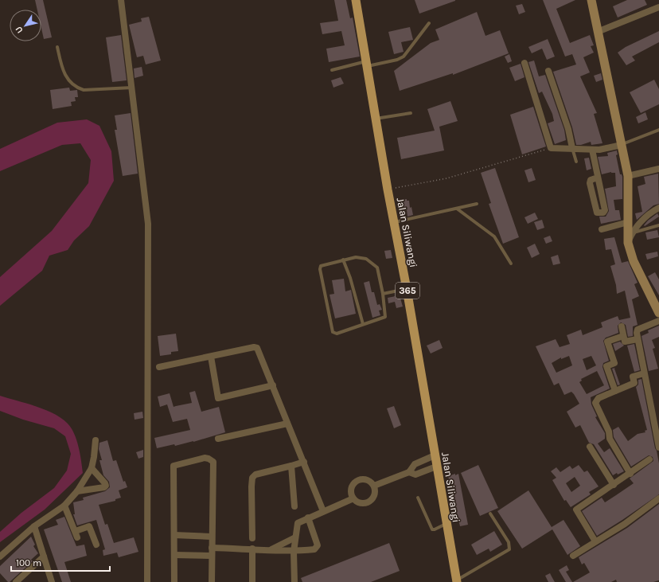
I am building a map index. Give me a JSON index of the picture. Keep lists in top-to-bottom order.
{
  "streets": {
    "main road": ["Jalan Siliwangi", "365"]
  },
  "scale_bar": "100 m",
  "north": "bottom left"
}
